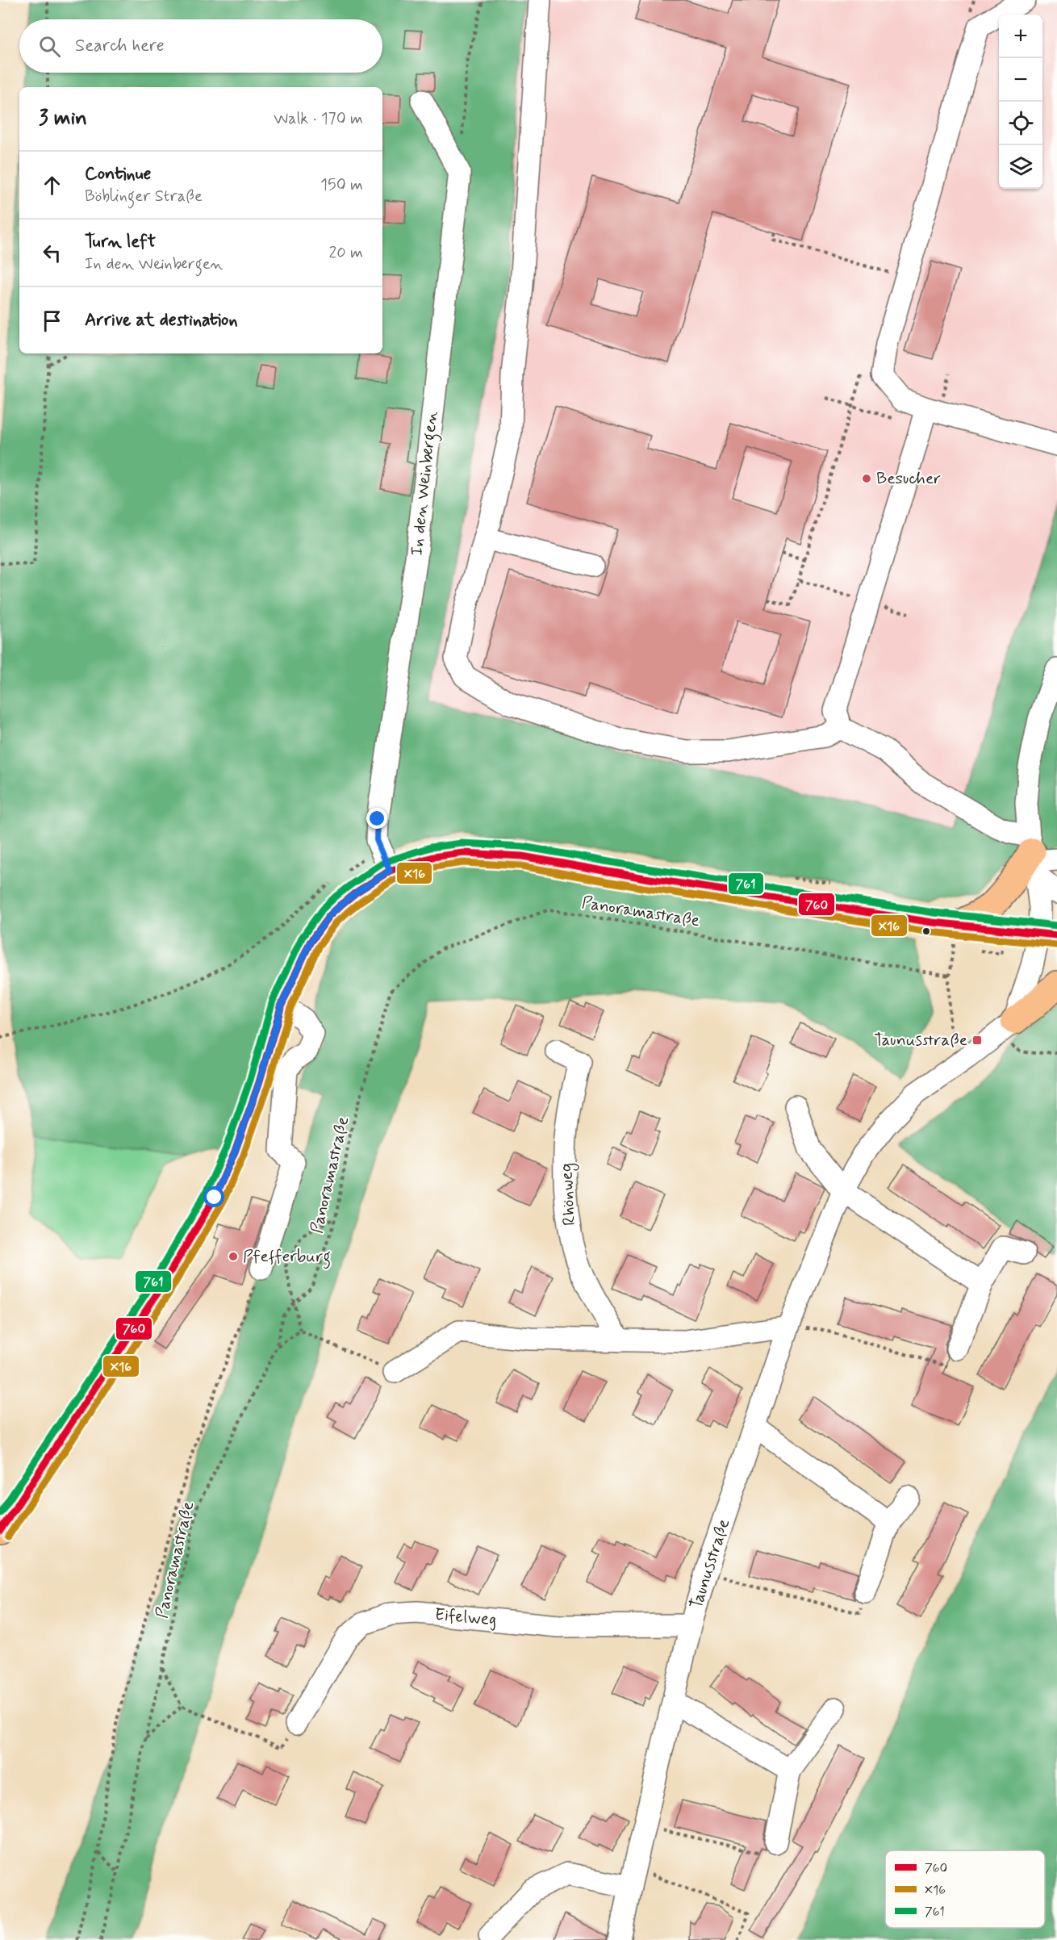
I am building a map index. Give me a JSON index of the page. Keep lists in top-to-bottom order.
{
  "streets": {
    "street": [
      "In den Weinbergen",
      "Rhönweg",
      "Taunusstraße",
      "Eifelweg"
    ],
    "path": ["Panoramastraße"]
  },
  "crossings": [
    ["Taunusstraße", "Eifelweg"]
  ],
  "places": {
    "other": ["Besucher", "Pfefferburg"],
    "transit": ["Taunusstraße"]
  },
  "lines": ["transit line 761", "transit line 760", "transit line X16"],
  "legend": ["760", "X16", "761"],
  "page": {
    "map_buttons": ["+", "−"],
    "search": "Search here",
    "heading": ["3 min", "Walk · 170 m"],
    "list": [
      ["Continue", "Böblinger Straße", "150 m"],
      ["Turn left", "In den Weinbergen", "20 m"],
      "Arrive at destination"
    ]
  }
}
